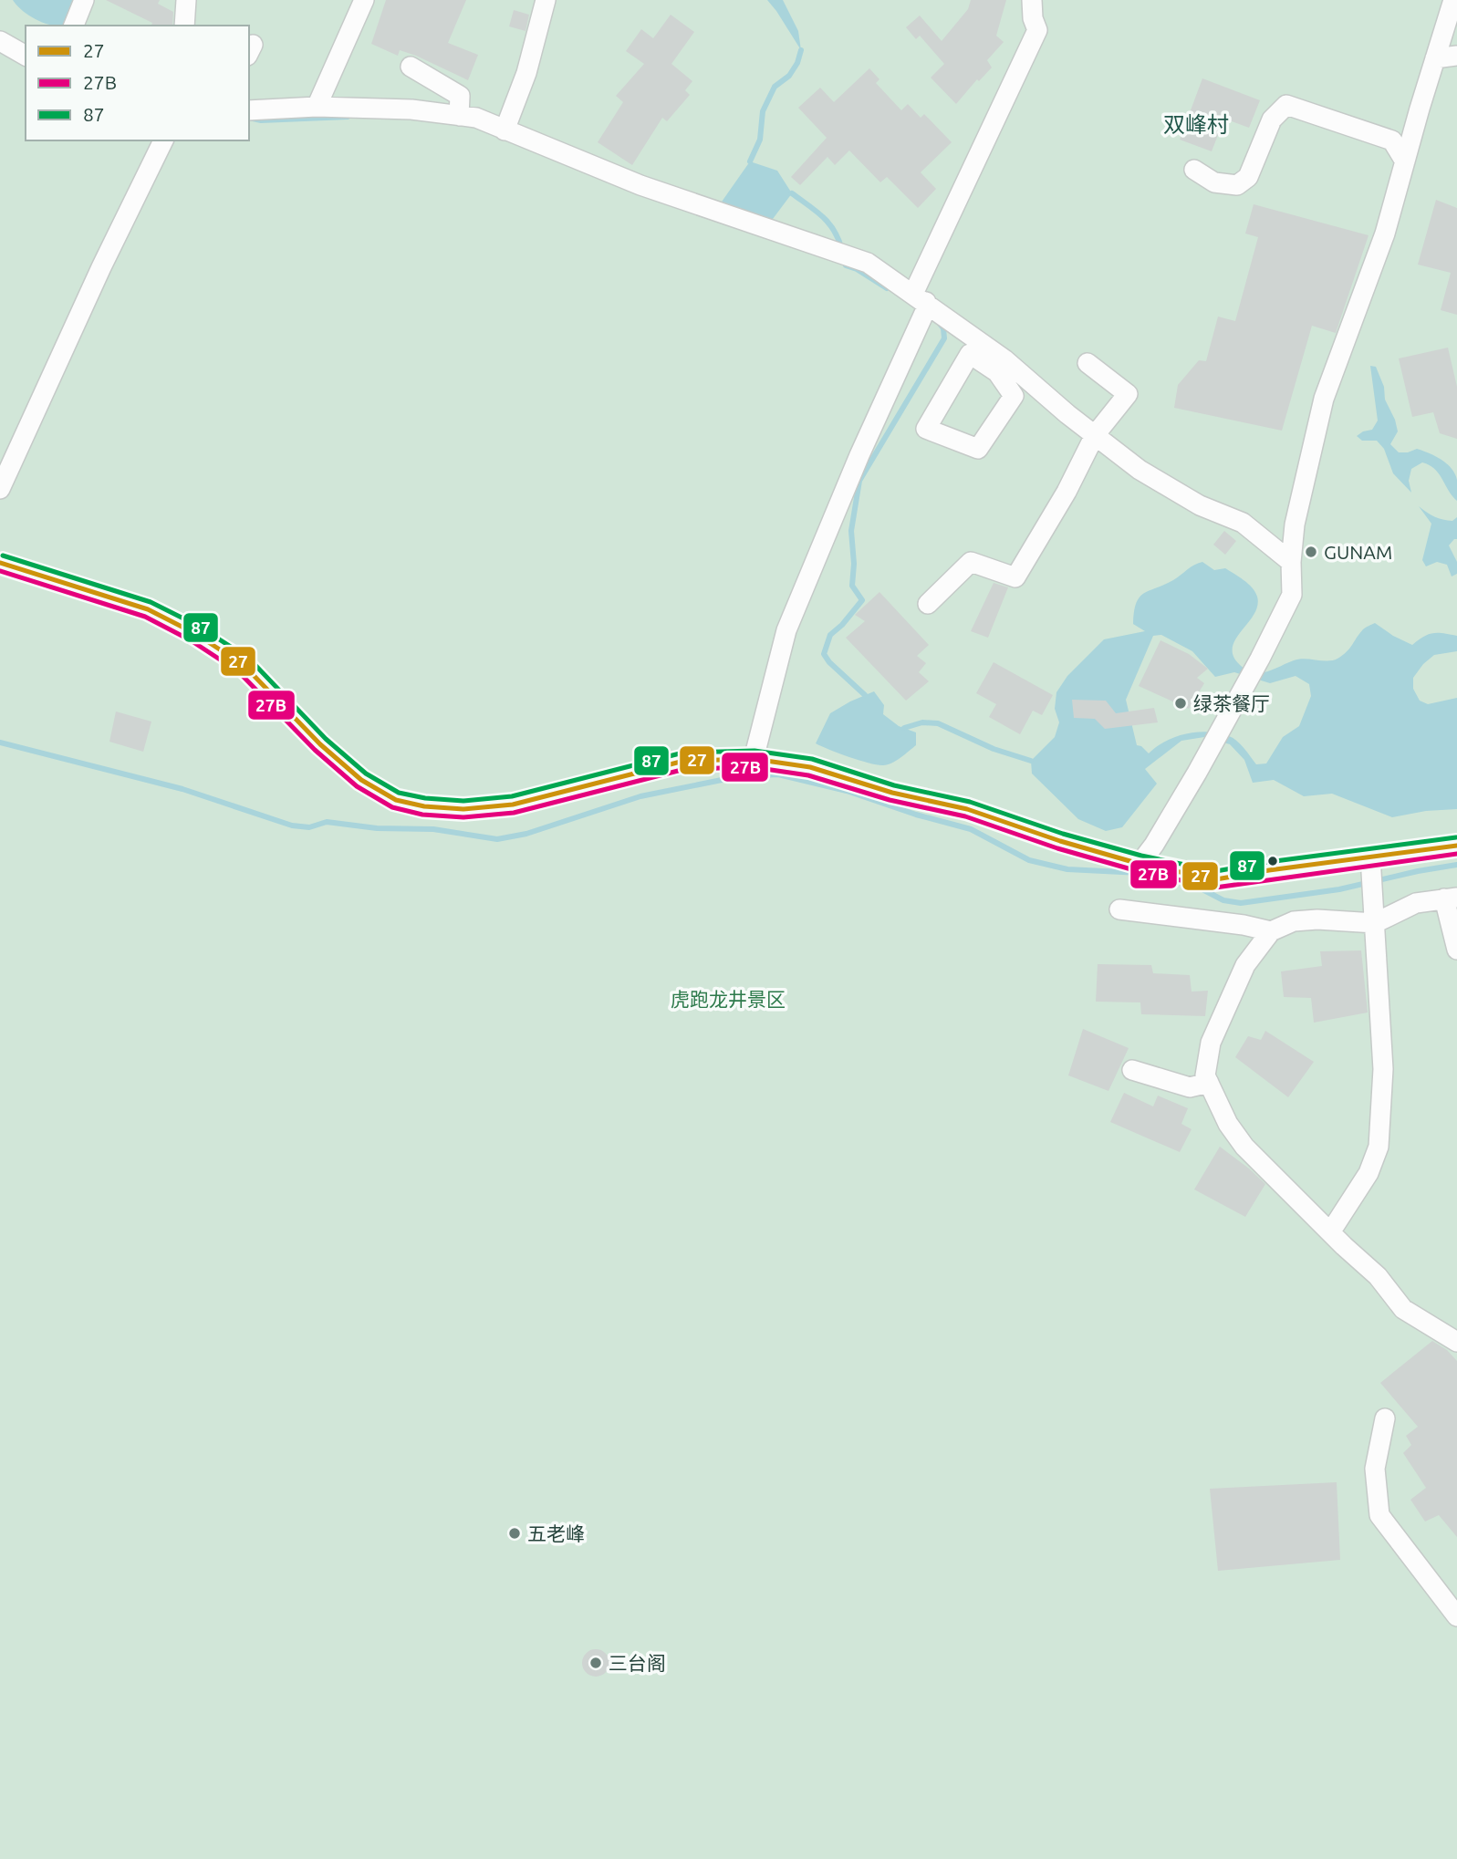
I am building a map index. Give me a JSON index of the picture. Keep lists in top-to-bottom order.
{
  "districts": ["双峰村"],
  "parks": ["虎跑龙井景区"],
  "places": [
    "GUNAM",
    "绿茶餐厅",
    "五老峰",
    "三台阁"
  ],
  "lines": ["transit line 87", "transit line 27", "transit line 27B"],
  "legend": ["27", "27B", "87"]
}
